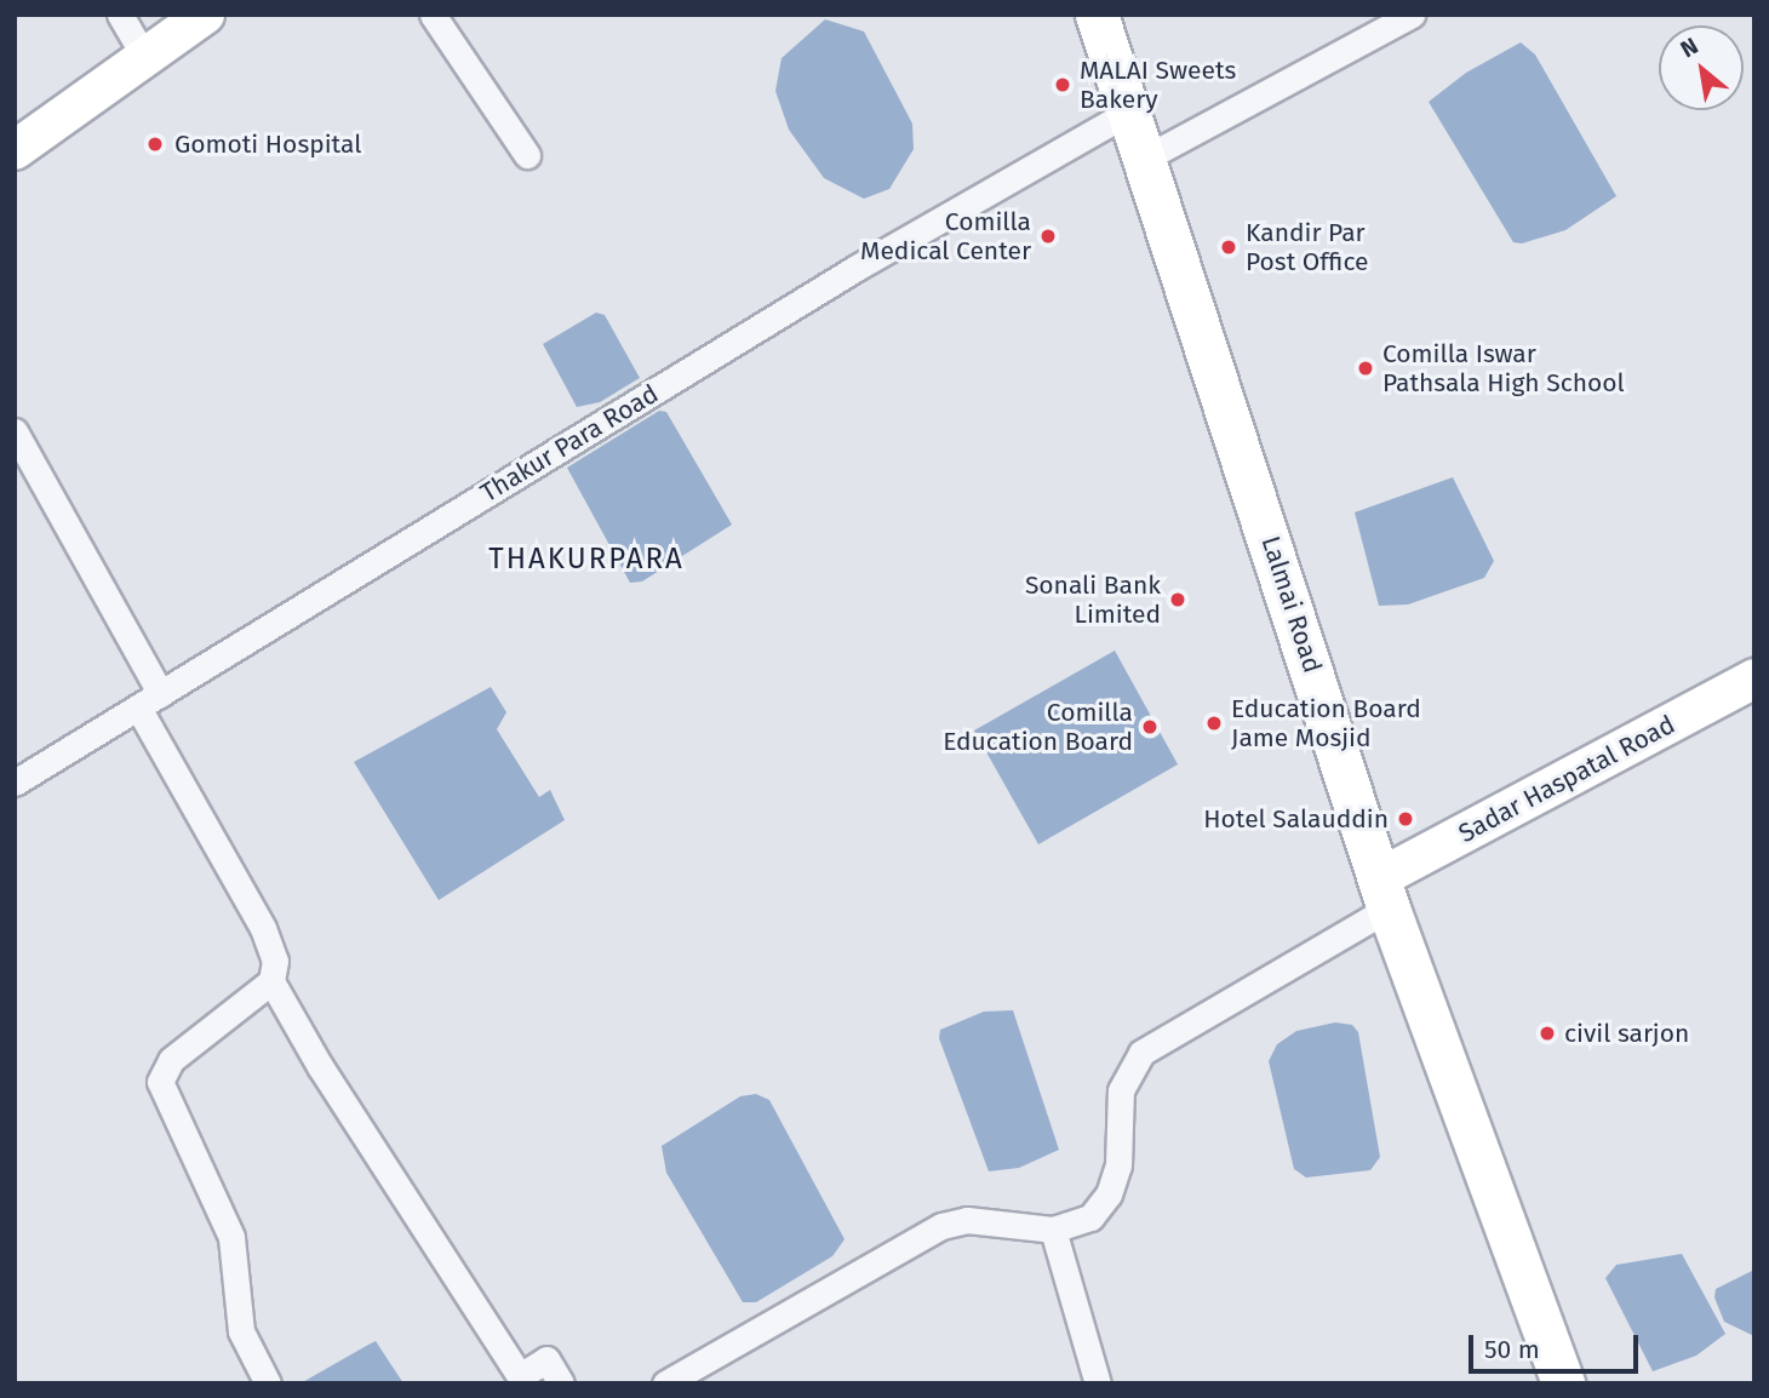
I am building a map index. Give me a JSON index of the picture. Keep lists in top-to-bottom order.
{
  "streets": {
    "main road": ["Lalmai Road"],
    "street": ["Thakur Para Road", "Sadar Haspatal Road"]
  },
  "crossings": [
    ["Thakur Para Road", "Lalmai Road"],
    ["Lalmai Road", "Sadar Haspatal Road"]
  ],
  "districts": ["THAKURPARA"],
  "places": [
    "MALAI Sweets Bakery",
    "Gomoti Hospital",
    "Comilla Medical Center",
    "Kandir Par Post Office",
    "Comilla Iswar Pathsala High School",
    "Sonali Bank Limited",
    "Education Board Jame Mosjid",
    "Comilla Education Board",
    "Hotel Salauddin",
    "civil sarjon"
  ],
  "scale_bar": "50 m",
  "north": "top left"
}
